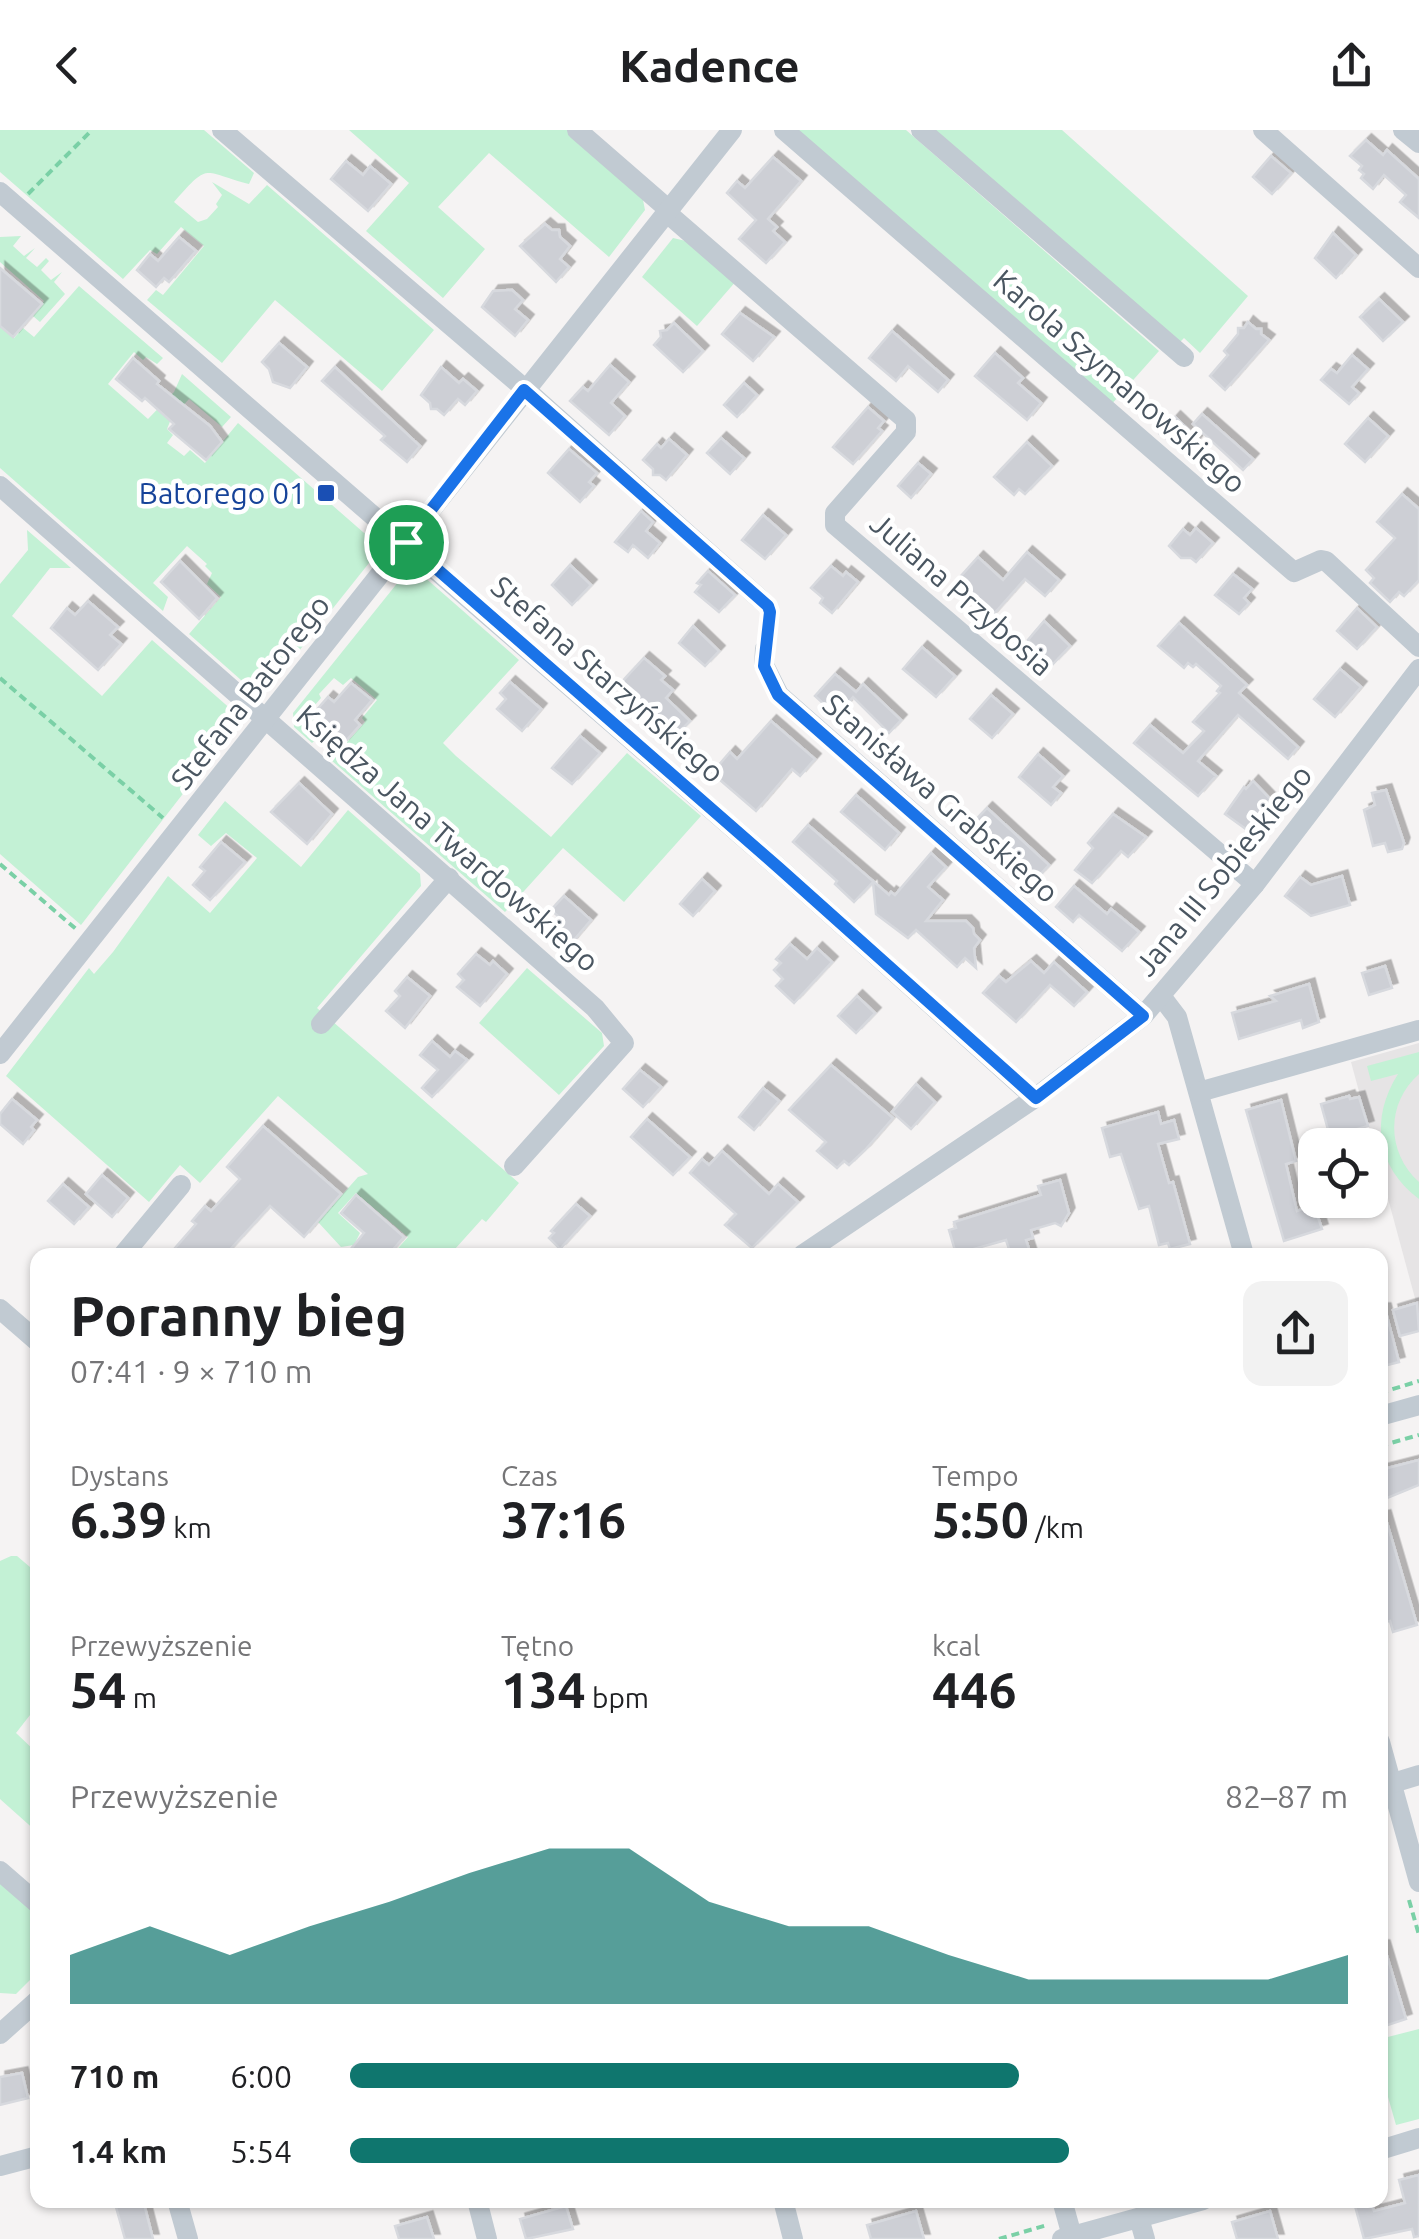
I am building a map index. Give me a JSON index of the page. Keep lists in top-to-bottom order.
{
  "streets": {
    "street": [
      "Karola Szymanowskiego",
      "Juliana Przybosia",
      "Stefana Starzyńskiego",
      "Stefana Batorego",
      "Stanisława Grabskiego",
      "Księdza Jana Twardowskiego",
      "Jana III Sobieskiego"
    ]
  },
  "crossings": [
    ["Juliana Przybosia", "Stefana Batorego"],
    ["Juliana Przybosia", "Jana III Sobieskiego"],
    ["Stefana Starzyńskiego", "Stefana Batorego"],
    ["Stefana Starzyńskiego", "Jana III Sobieskiego"],
    ["Stefana Batorego", "Księdza Jana Twardowskiego"],
    ["Stanisława Grabskiego", "Jana III Sobieskiego"]
  ],
  "places": {
    "transit": ["Batorego 01"]
  },
  "page": {
    "header": "Kadence",
    "heading": ["Poranny bieg", "07:41 · 9 × 710 m"],
    "stats": [
      ["Dystans", "6.39 km"],
      ["Czas", "37:16"],
      ["Tempo", "5:50 /km"],
      ["Przewyższenie", "54 m"],
      ["Tętno", "134 bpm"],
      ["kcal", "446"]
    ],
    "chart": ["Przewyższenie", "82–87 m"],
    "list": [
      {
        "name": "710 m",
        "note": "6:00"
      },
      {
        "name": "1.4 km",
        "note": "5:54"
      }
    ]
  }
}
